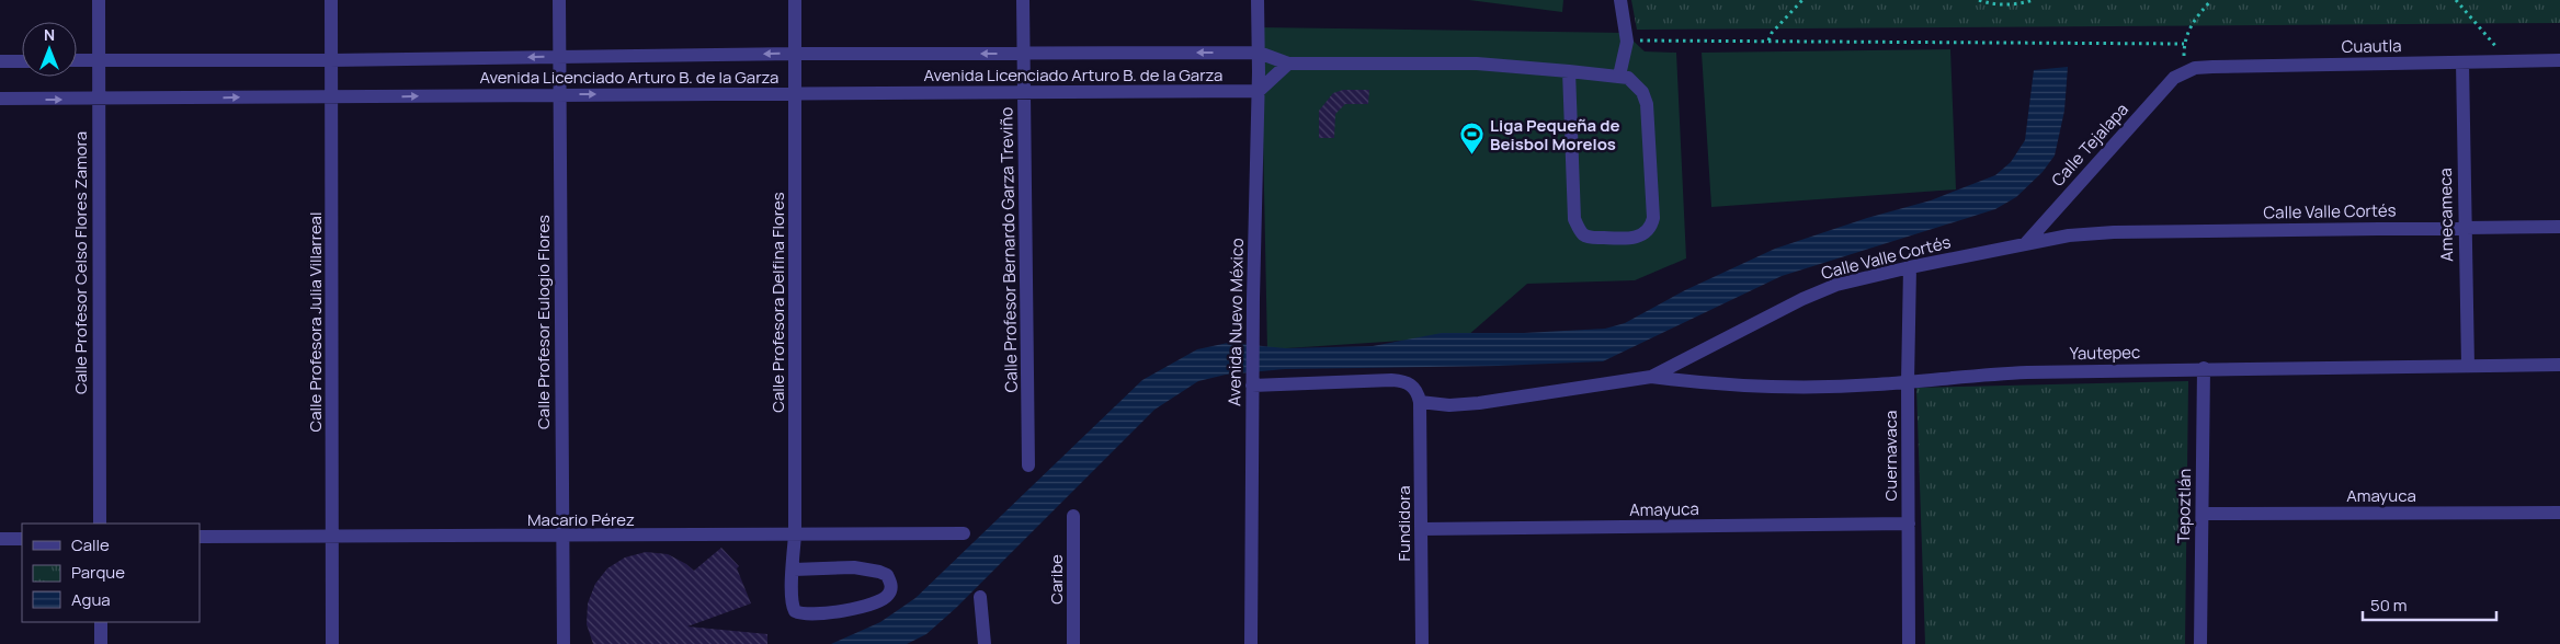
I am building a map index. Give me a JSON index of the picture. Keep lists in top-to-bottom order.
{
  "streets": {
    "street": [
      "Cuautla",
      "Avenida Licenciado Arturo B. de la Garza",
      "Calle Tejalapa",
      "Calle Valle Cortés",
      "Amecameca",
      "Calle Profesor Bernardo Garza Treviño",
      "Calle Profesor Celso Flores Zamora",
      "Calle Profesora Delfina Flores",
      "Calle Profesora Julia Villarreal",
      "Calle Profesor Eulogio Flores",
      "Avenida Nuevo México",
      "Yautepec",
      "Cuernavaca",
      "Amayuca",
      "Tepoztlán",
      "Macario Pérez",
      "Fundidora",
      "Caribe"
    ]
  },
  "crossings": [
    ["Cuautla", "Calle Tejalapa"],
    ["Cuautla", "Amecameca"],
    ["Avenida Licenciado Arturo B. de la Garza", "Calle Profesor Bernardo Garza Treviño"],
    ["Avenida Licenciado Arturo B. de la Garza", "Calle Profesor Celso Flores Zamora"],
    ["Avenida Licenciado Arturo B. de la Garza", "Calle Profesora Delfina Flores"],
    ["Avenida Licenciado Arturo B. de la Garza", "Calle Profesora Julia Villarreal"],
    ["Avenida Licenciado Arturo B. de la Garza", "Calle Profesor Eulogio Flores"],
    ["Avenida Licenciado Arturo B. de la Garza", "Avenida Nuevo México"],
    ["Calle Tejalapa", "Calle Valle Cortés"],
    ["Calle Valle Cortés", "Amecameca"],
    ["Calle Valle Cortés", "Yautepec"],
    ["Calle Valle Cortés", "Cuernavaca"],
    ["Calle Valle Cortés", "Fundidora"],
    ["Amecameca", "Yautepec"],
    ["Calle Profesora Delfina Flores", "Macario Pérez"],
    ["Calle Profesora Julia Villarreal", "Macario Pérez"],
    ["Calle Profesor Eulogio Flores", "Macario Pérez"],
    ["Yautepec", "Cuernavaca"],
    ["Yautepec", "Tepoztlán"],
    ["Cuernavaca", "Amayuca"],
    ["Amayuca", "Tepoztlán"],
    ["Amayuca", "Fundidora"]
  ],
  "places": {
    "sports": ["Liga Pequeña de Beisbol Morelos"]
  },
  "legend": ["Calle", "Parque", "Agua"],
  "scale_bar": "50 m",
  "north": "top"
}
